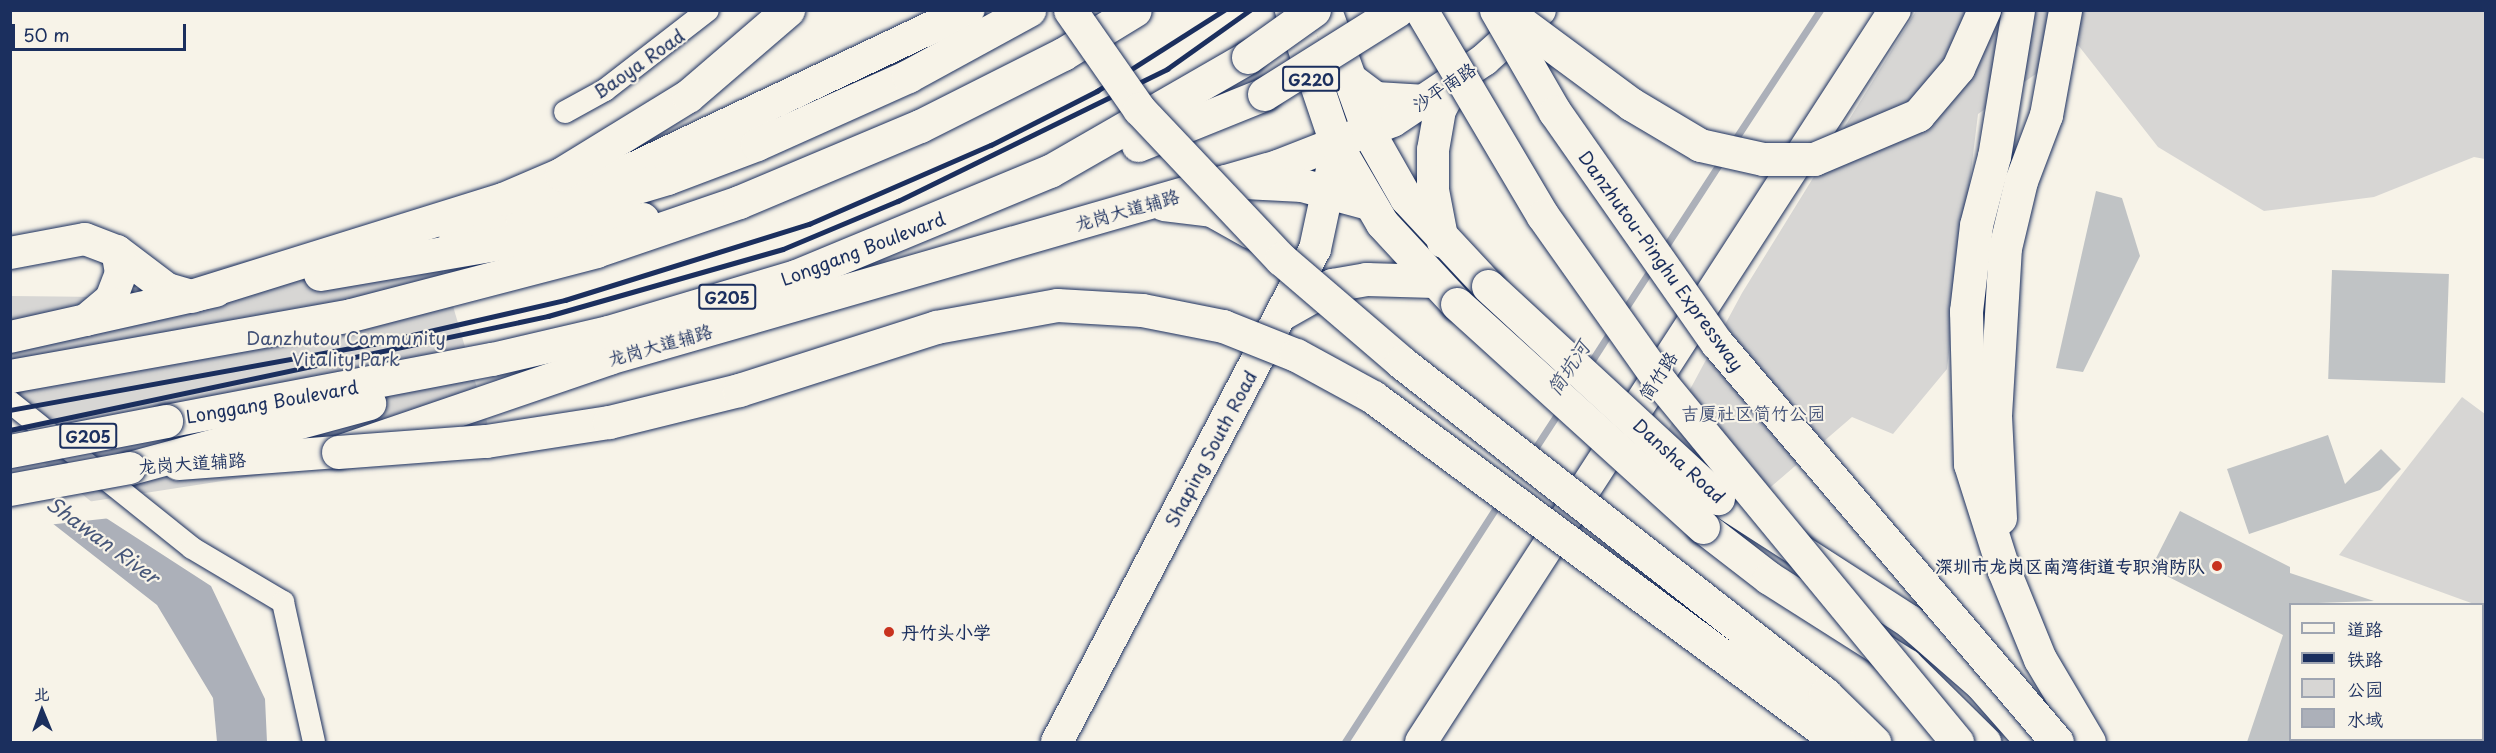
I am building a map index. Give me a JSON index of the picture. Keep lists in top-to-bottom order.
{
  "streets": {
    "main road": [
      "G220",
      "沙平南路",
      "龙岗大道辅路",
      "Longgang Boulevard",
      "Danzhutou-Pinghu Expressway",
      "G205",
      "简竹路",
      "Shaping South Road",
      "Dansha Road"
    ],
    "street": ["Baoya Road"]
  },
  "crossings": [
    ["G220", "沙平南路"],
    ["G220", "龙岗大道辅路"],
    ["G220", "Shaping South Road"],
    ["G220", "Dansha Road"],
    ["沙平南路", "龙岗大道辅路"],
    ["沙平南路", "Shaping South Road"],
    ["沙平南路", "Dansha Road"],
    ["龙岗大道辅路", "Shaping South Road"],
    ["龙岗大道辅路", "Dansha Road"],
    ["Shaping South Road", "Dansha Road"]
  ],
  "water": ["简坑河", "Shawan River"],
  "parks": ["Danzhutou Community Vitality Park", "吉厦社区简竹公园"],
  "places": ["深圳市龙岗区南湾街道专职消防队", "丹竹头小学"],
  "legend": [
    "道路",
    "铁路",
    "公园",
    "水域"
  ],
  "scale_bar": "50 m",
  "north": "top"
}
